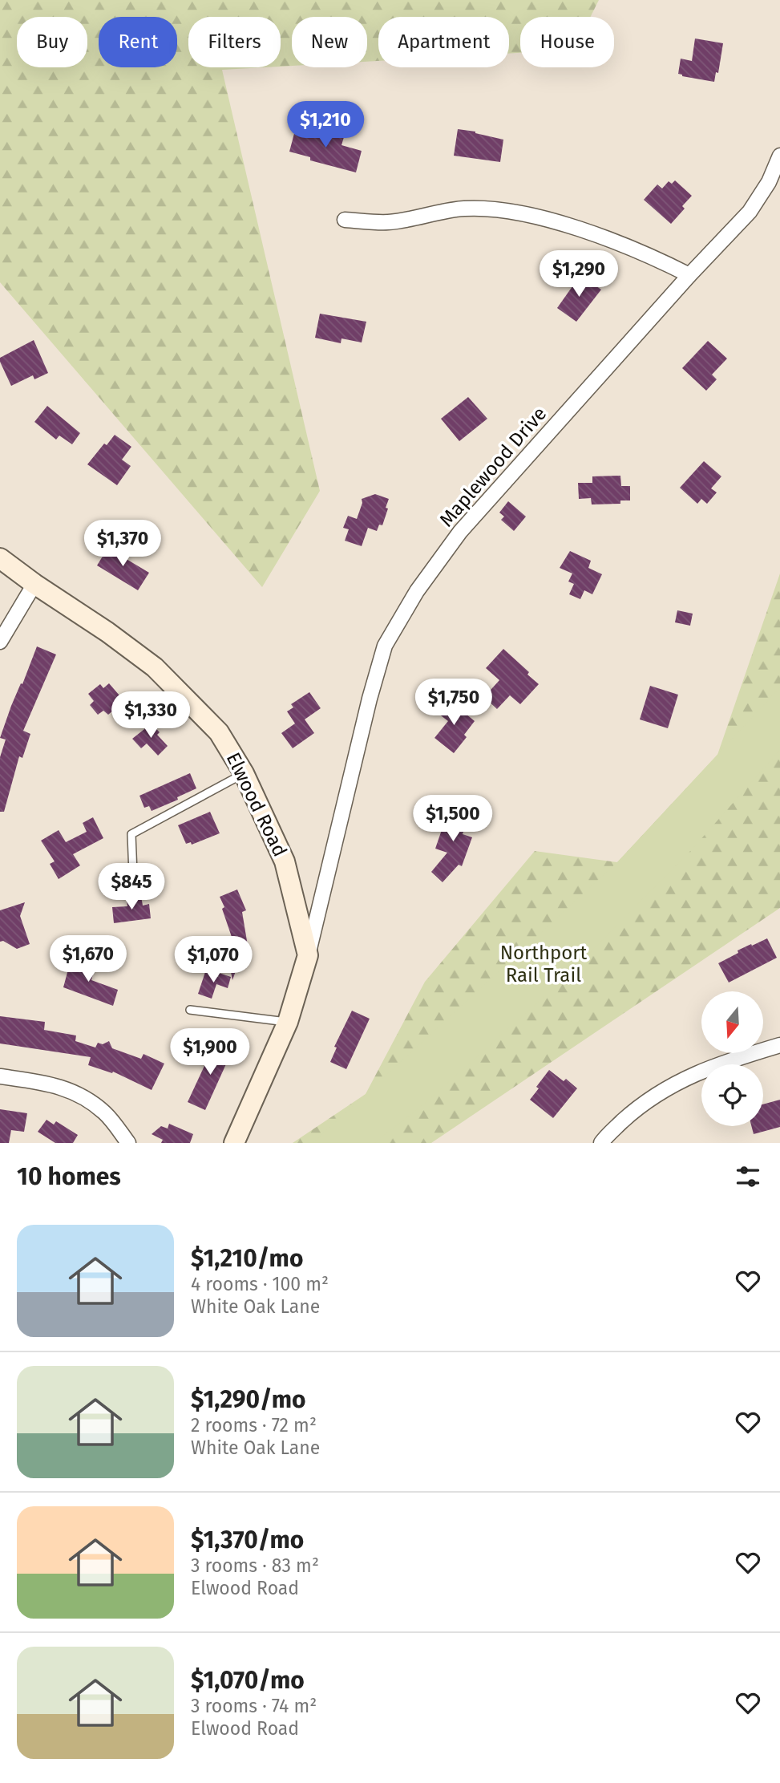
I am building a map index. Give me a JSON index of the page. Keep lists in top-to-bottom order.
{
  "streets": {
    "main road": ["Elwood Road"],
    "street": ["Maplewood Drive"]
  },
  "crossings": [
    ["Maplewood Drive", "Elwood Road"]
  ],
  "parks": ["Northport Rail Trail"],
  "north": "bottom",
  "page": {
    "chip": [
      "Buy",
      "Rent",
      "Filters",
      "New",
      "Apartment",
      "House"
    ],
    "price": [
      "$1,210",
      "$1,290",
      "$1,370",
      "$1,750",
      "$1,330",
      "$1,500",
      "$845",
      "$1,670",
      "$1,070",
      "$1,900"
    ],
    "heading": "10 homes",
    "list": [
      {
        "name": "$1,210/mo",
        "note": "4 rooms · 100 m² · White Oak Lane"
      },
      {
        "name": "$1,290/mo",
        "note": "2 rooms · 72 m² · White Oak Lane"
      },
      {
        "name": "$1,370/mo",
        "note": "3 rooms · 83 m² · Elwood Road"
      },
      {
        "name": "$1,070/mo",
        "note": "3 rooms · 74 m² · Elwood Road"
      }
    ]
  }
}
